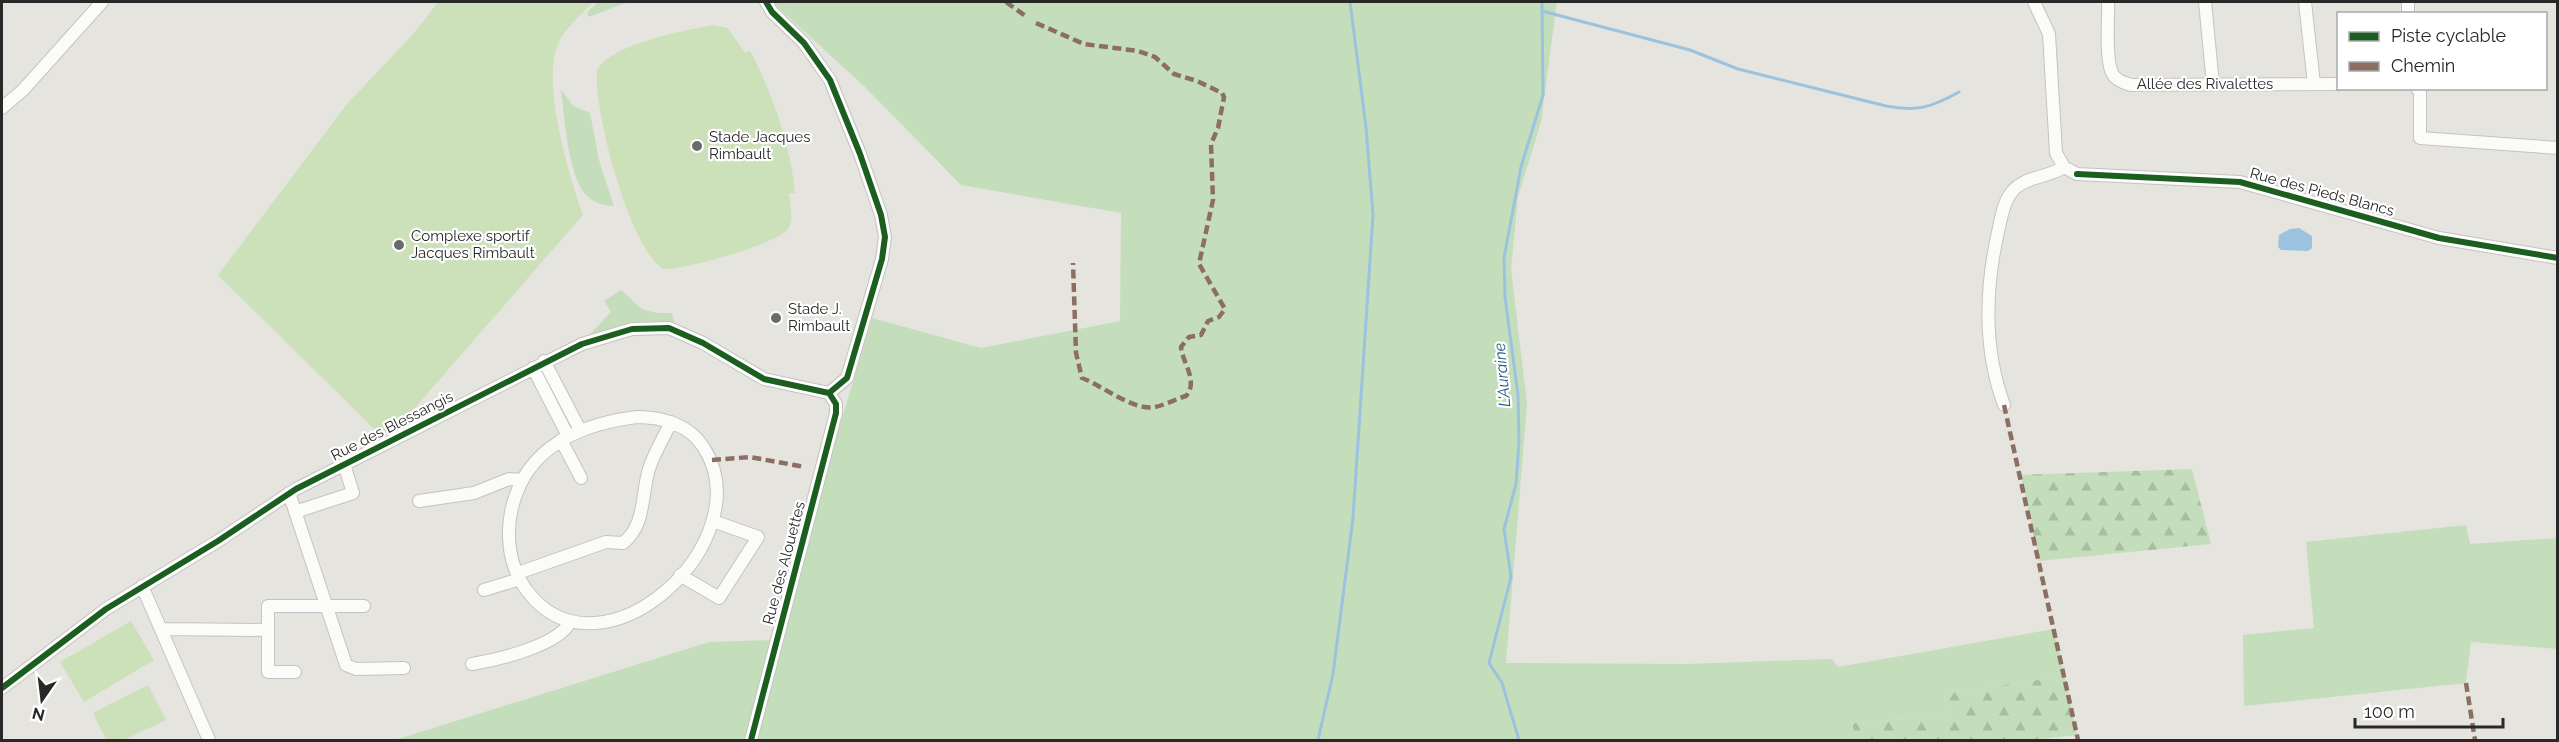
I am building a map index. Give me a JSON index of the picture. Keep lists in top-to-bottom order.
{
  "streets": {
    "street": [
      "Allée des Rivalettes",
      "Rue des Pieds Blancs",
      "Rue des Blessangis",
      "Rue des Alouettes"
    ]
  },
  "crossings": [
    ["Rue des Blessangis", "Rue des Alouettes"]
  ],
  "water": ["L'Auraine"],
  "places": ["Stade Jacques Rimbault", "Complexe sportif Jacques Rimbault", "Stade J. Rimbault"],
  "legend": ["Piste cyclable", "Chemin"],
  "scale_bar": "100 m",
  "north": "bottom"
}
